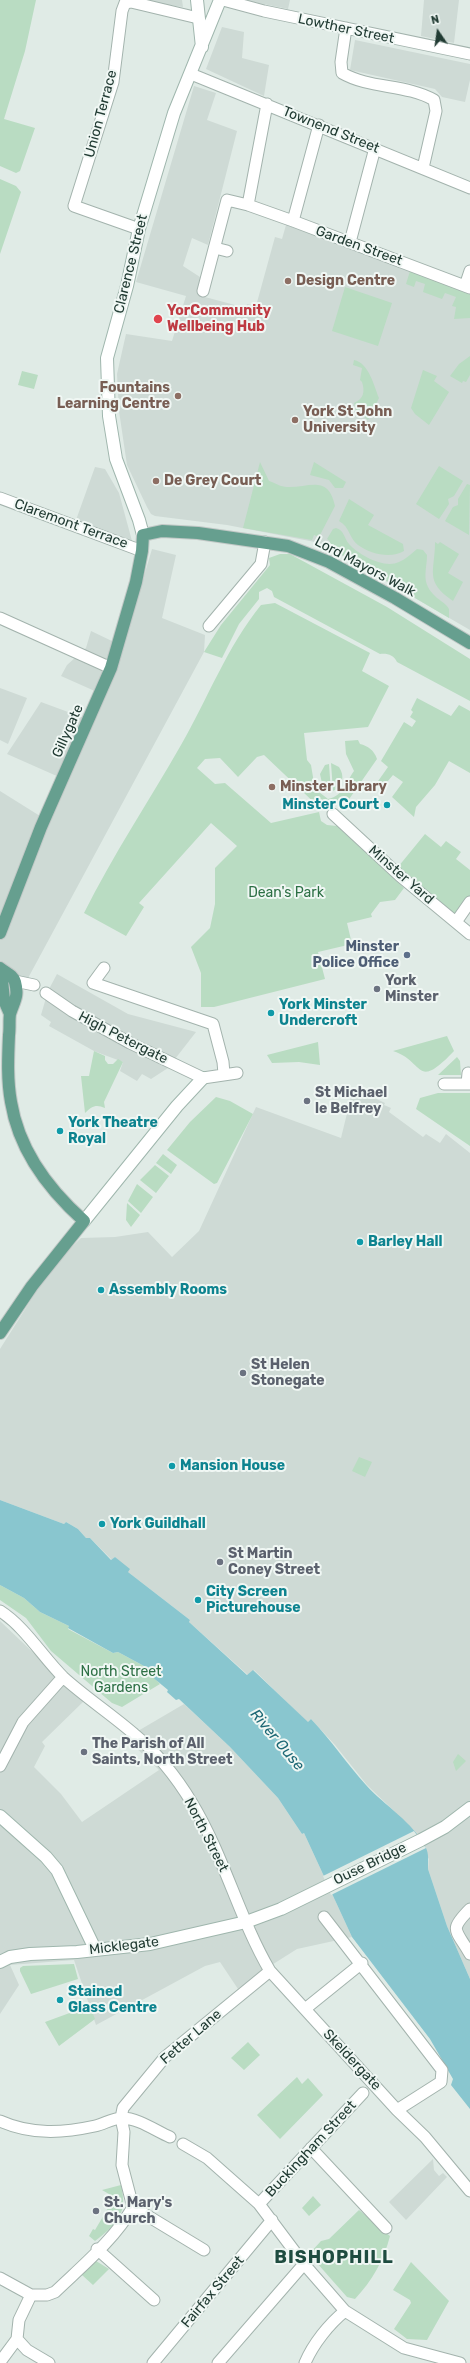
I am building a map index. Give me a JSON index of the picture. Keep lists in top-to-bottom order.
{
  "streets": {
    "main road": [
      "Clarence Street",
      "Lord Mayors Walk",
      "Gillygate",
      "Ouse Bridge",
      "Micklegate"
    ],
    "street": [
      "Lowther Street",
      "Union Terrace",
      "Townend Street",
      "Garden Street",
      "Claremont Terrace",
      "Minster Yard",
      "High Petergate",
      "North Street",
      "Fetter Lane",
      "Skeldergate",
      "Buckingham Street",
      "Fairfax Street"
    ]
  },
  "crossings": [
    ["Lowther Street", "Clarence Street"],
    ["Union Terrace", "Clarence Street"],
    ["Townend Street", "Clarence Street"],
    ["Clarence Street", "Lord Mayors Walk"],
    ["Clarence Street", "Gillygate"],
    ["Claremont Terrace", "Gillygate"],
    ["Lord Mayors Walk", "Gillygate"],
    ["North Street", "Ouse Bridge"],
    ["North Street", "Micklegate"],
    ["North Street", "Skeldergate"],
    ["Ouse Bridge", "Micklegate"],
    ["Ouse Bridge", "Skeldergate"],
    ["Micklegate", "Skeldergate"],
    ["Fetter Lane", "Skeldergate"]
  ],
  "districts": ["BISHOPHILL"],
  "water": ["River Ouse"],
  "parks": ["Dean's Park", "North Street Gardens"],
  "places": [
    "Design Centre",
    "YorCommunity Wellbeing Hub",
    "Fountains Learning Centre",
    "York St John University",
    "De Grey Court",
    "Minster Library",
    "Minster Court",
    "Minster Police Office",
    "York Minster",
    "York Minster Undercroft",
    "St Michael le Belfrey",
    "York Theatre Royal",
    "Barley Hall",
    "Assembly Rooms",
    "St Helen Stonegate",
    "Mansion House",
    "York Guildhall",
    "St Martin Coney Street",
    "City Screen Picturehouse",
    "The Parish of All Saints, North Street",
    "Stained Glass Centre",
    "St. Mary's Church"
  ],
  "north": "top"
}
